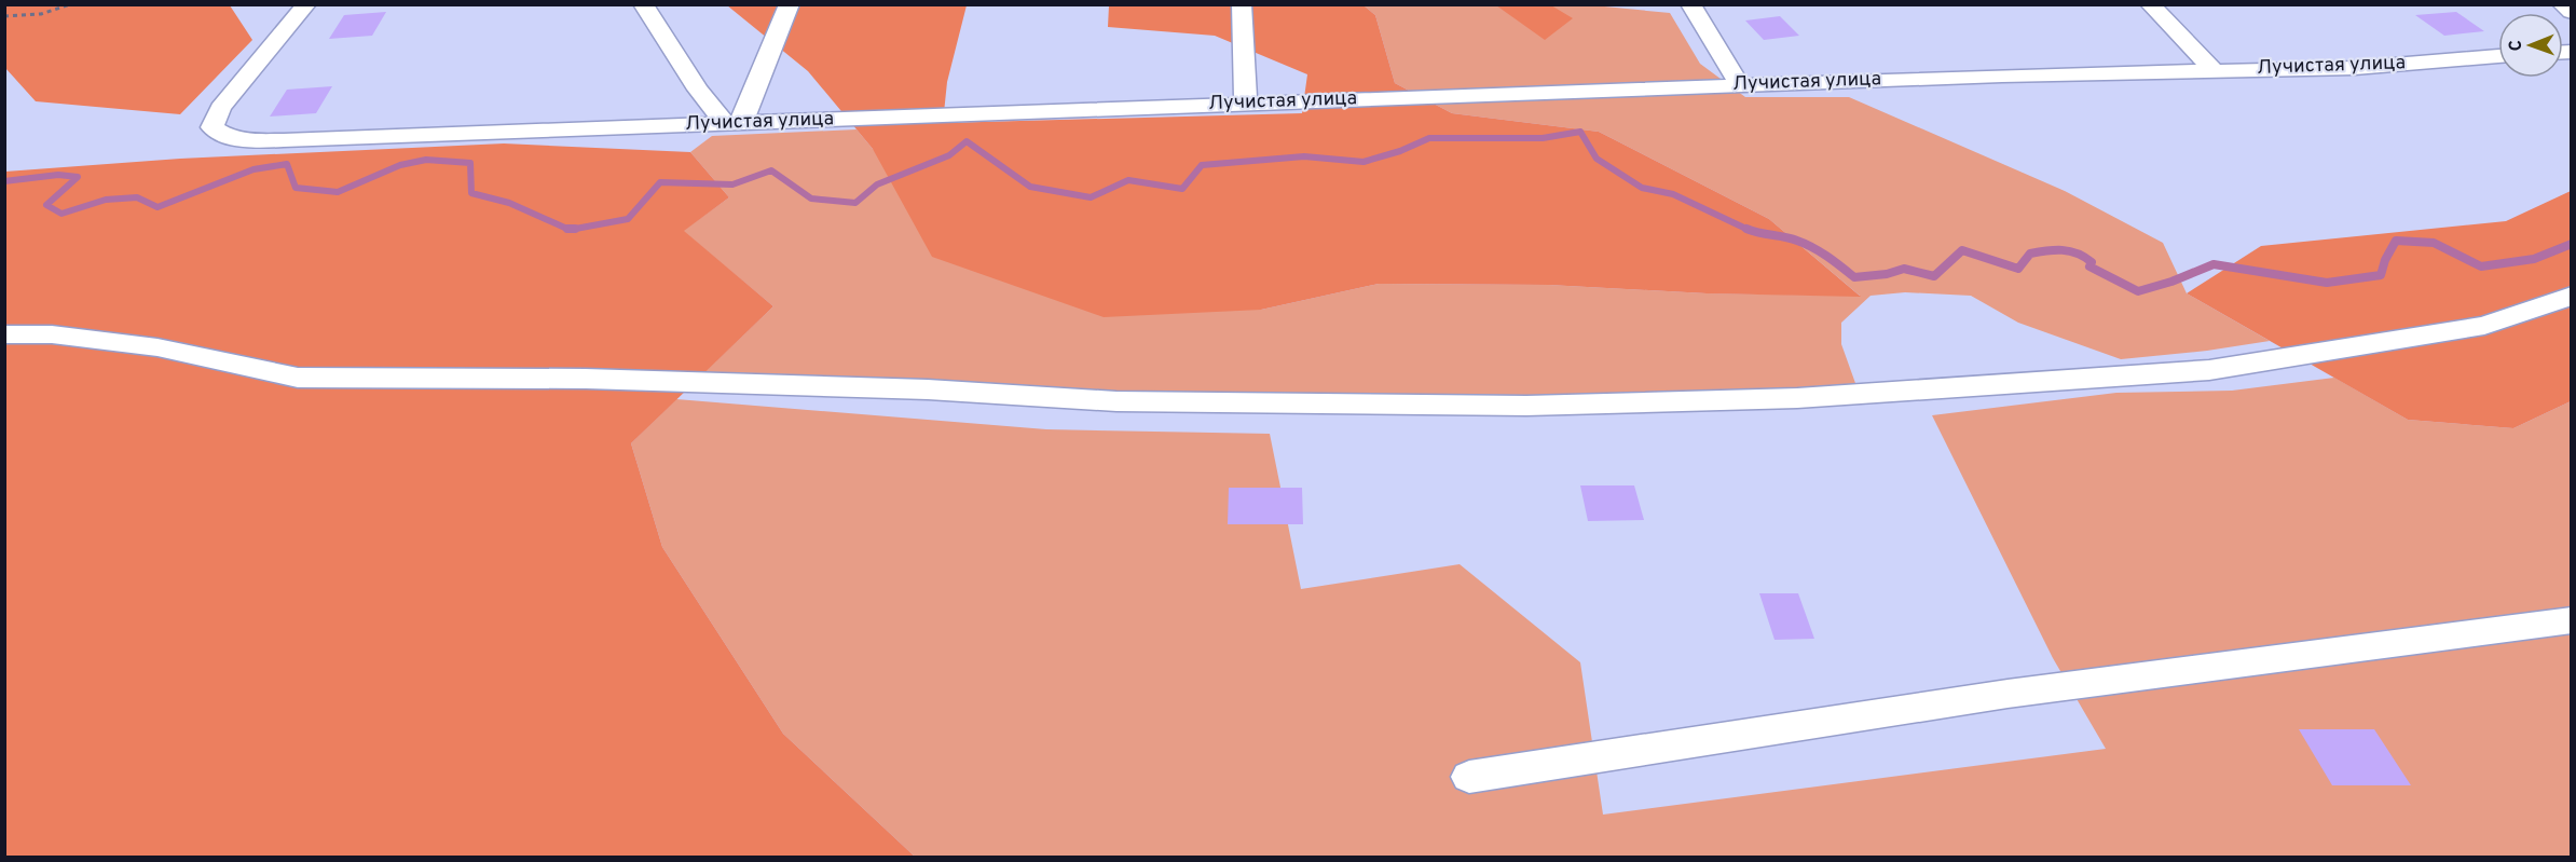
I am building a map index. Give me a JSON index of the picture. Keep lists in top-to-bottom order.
{
  "streets": {
    "street": ["Лучистая улица"]
  },
  "north": "left"
}
